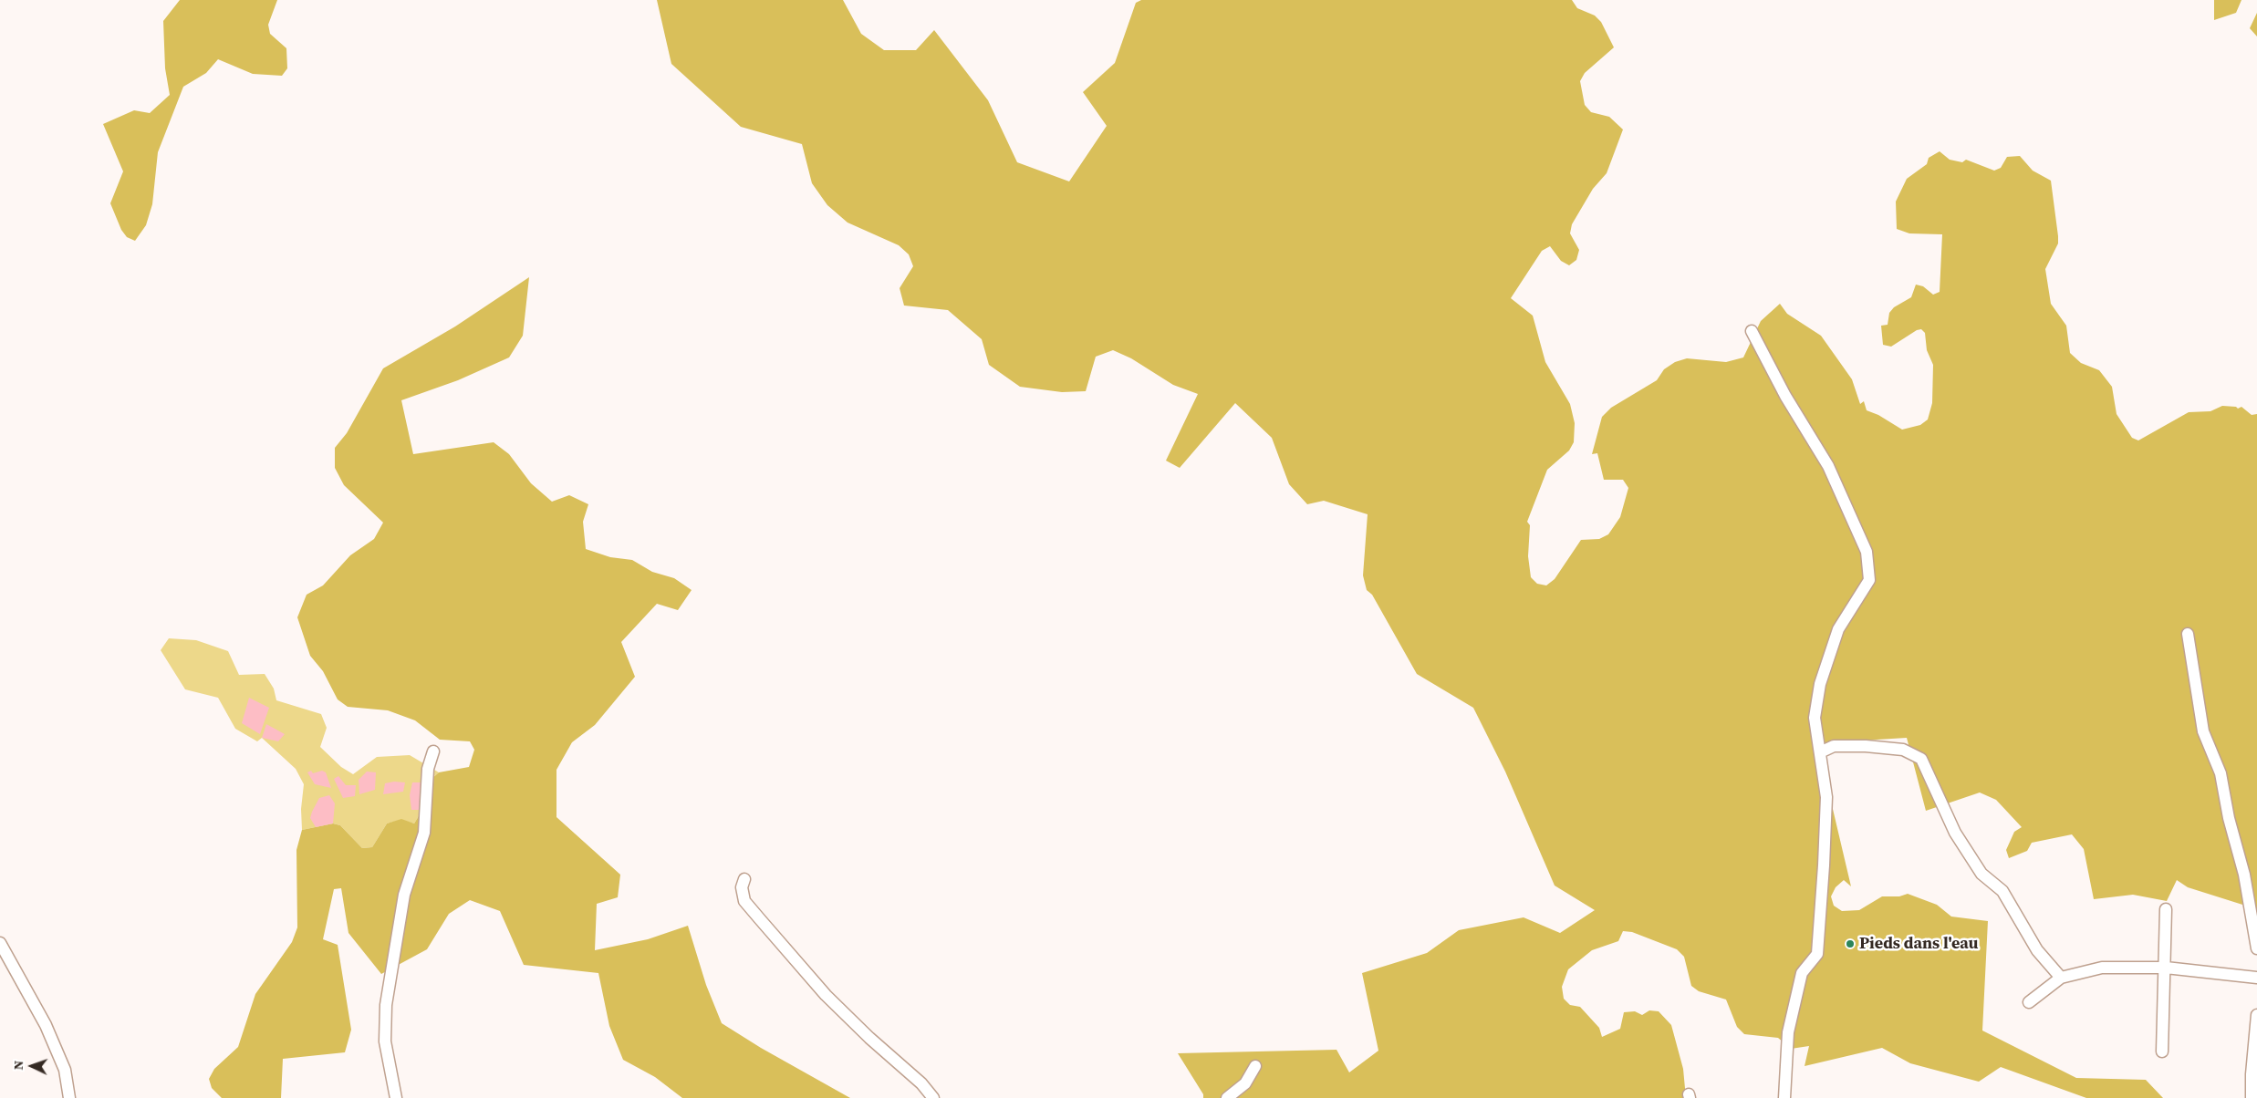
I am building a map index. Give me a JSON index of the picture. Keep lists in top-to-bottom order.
{
  "places": ["Pieds dans l'eau"],
  "north": "left"
}
